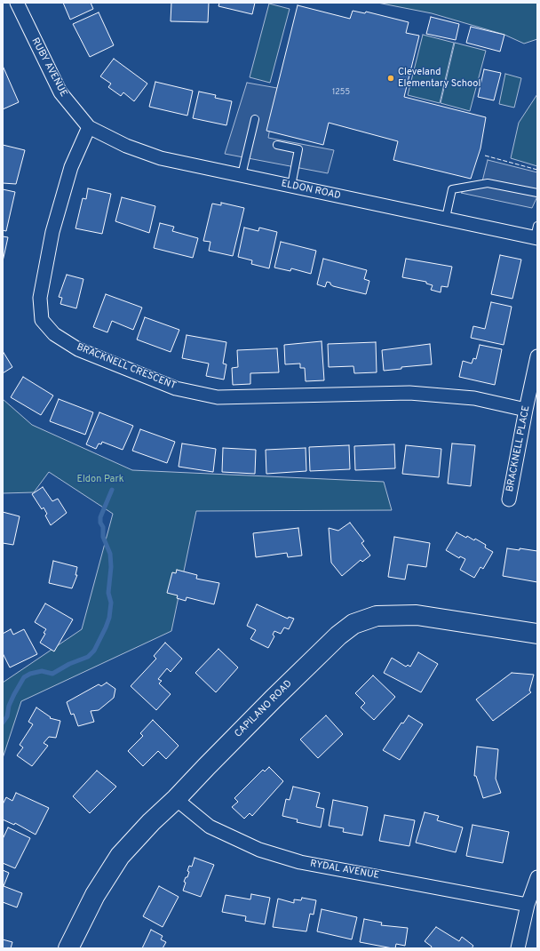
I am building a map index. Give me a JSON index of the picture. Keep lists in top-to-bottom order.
{
  "streets": {
    "main road": ["CAPILANO ROAD"],
    "street": [
      "RUBY AVENUE",
      "ELDON ROAD",
      "BRACKNELL CRESCENT",
      "BRACKNELL PLACE",
      "RYDAL AVENUE"
    ]
  },
  "crossings": [
    ["RUBY AVENUE", "ELDON ROAD"],
    ["RUBY AVENUE", "BRACKNELL CRESCENT"],
    ["ELDON ROAD", "BRACKNELL CRESCENT"],
    ["BRACKNELL CRESCENT", "BRACKNELL PLACE"],
    ["CAPILANO ROAD", "RYDAL AVENUE"]
  ],
  "parks": ["Eldon Park"],
  "places": ["Cleveland Elementary School"],
  "house_numbers": ["1255"]
}
